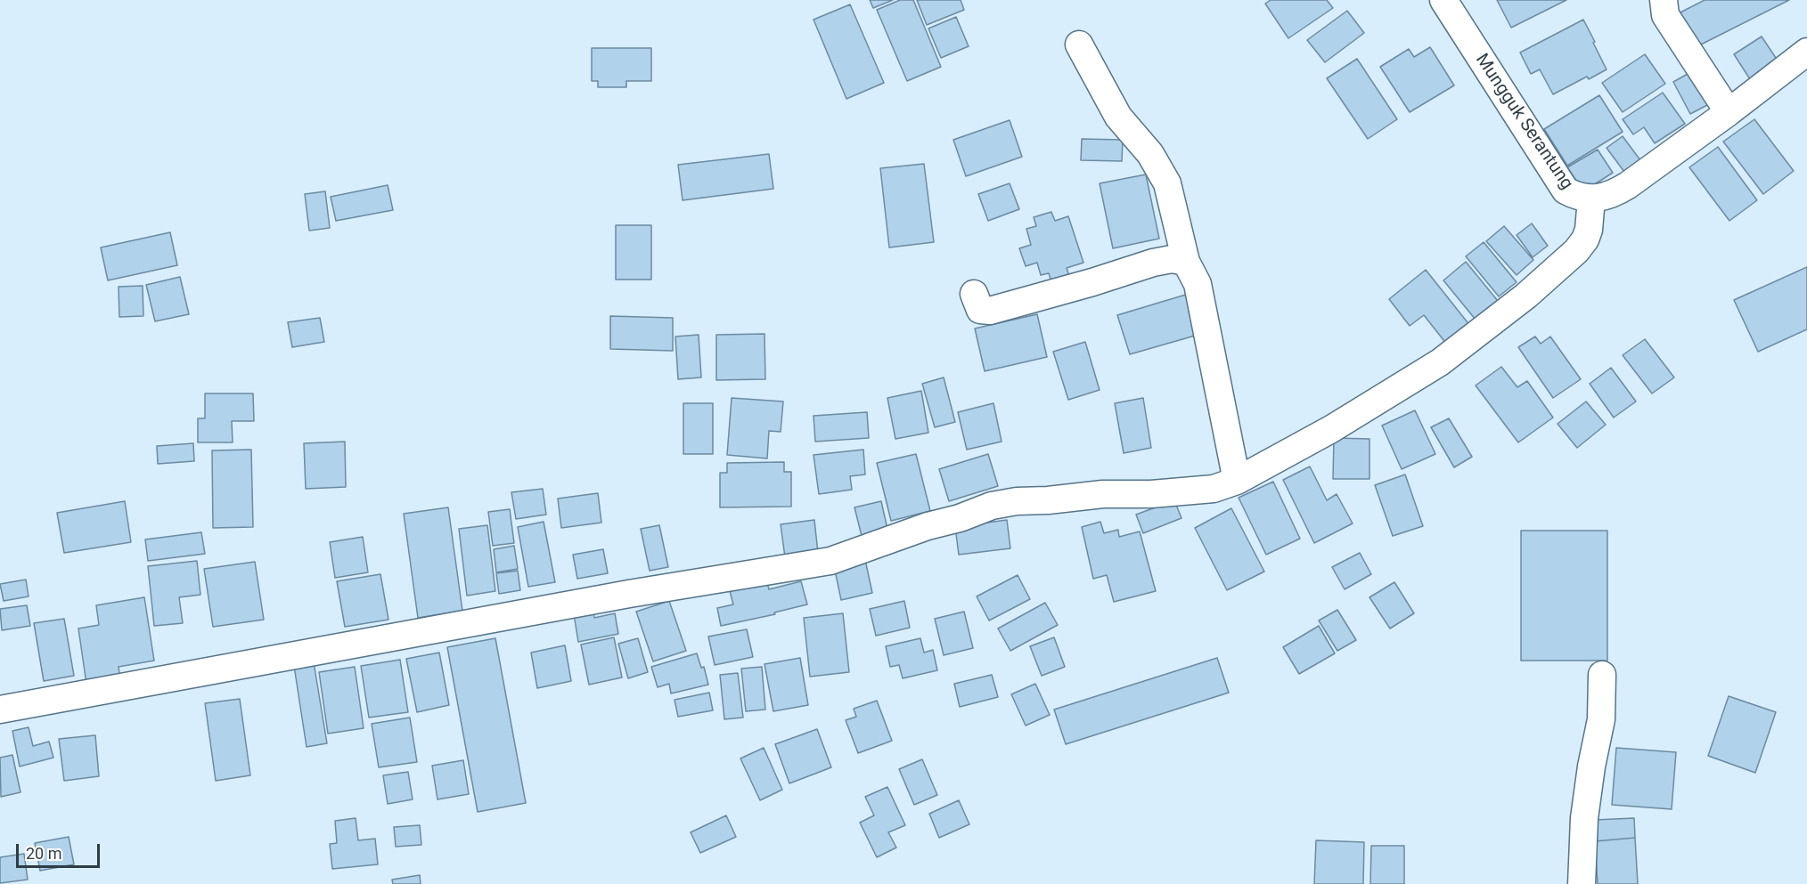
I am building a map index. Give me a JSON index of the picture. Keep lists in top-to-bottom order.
{
  "streets": {
    "street": ["Mungguk Serantung"]
  },
  "scale_bar": "20 m"
}
